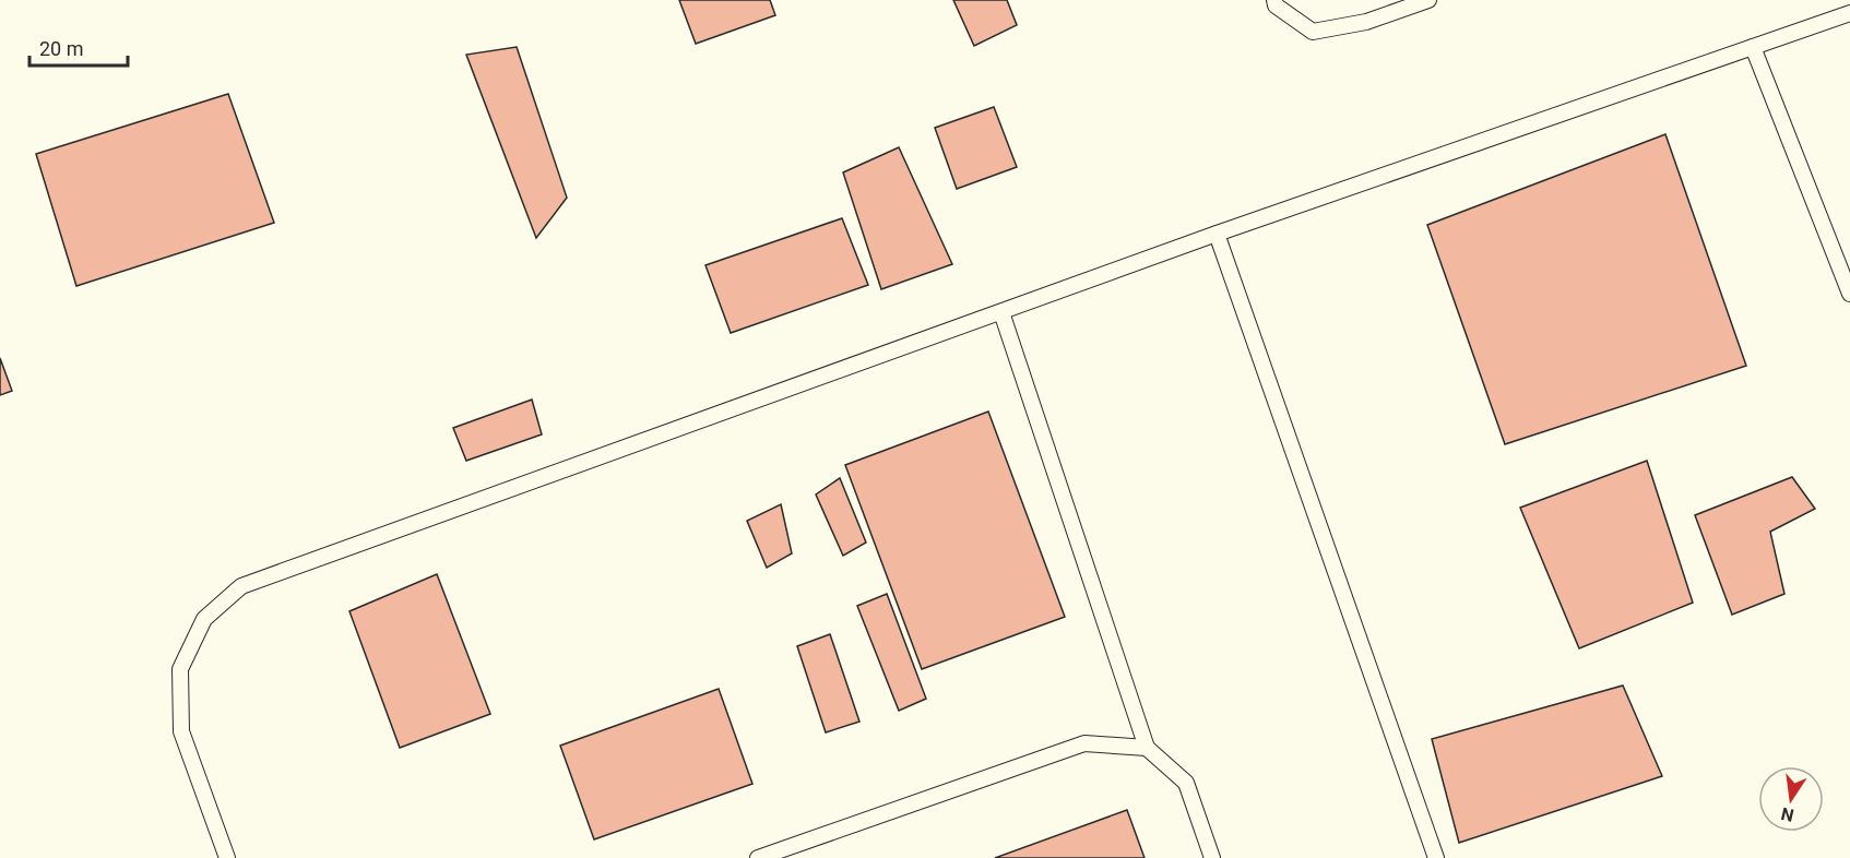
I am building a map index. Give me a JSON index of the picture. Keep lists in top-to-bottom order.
{
  "scale_bar": "20 m",
  "north": "bottom"
}
